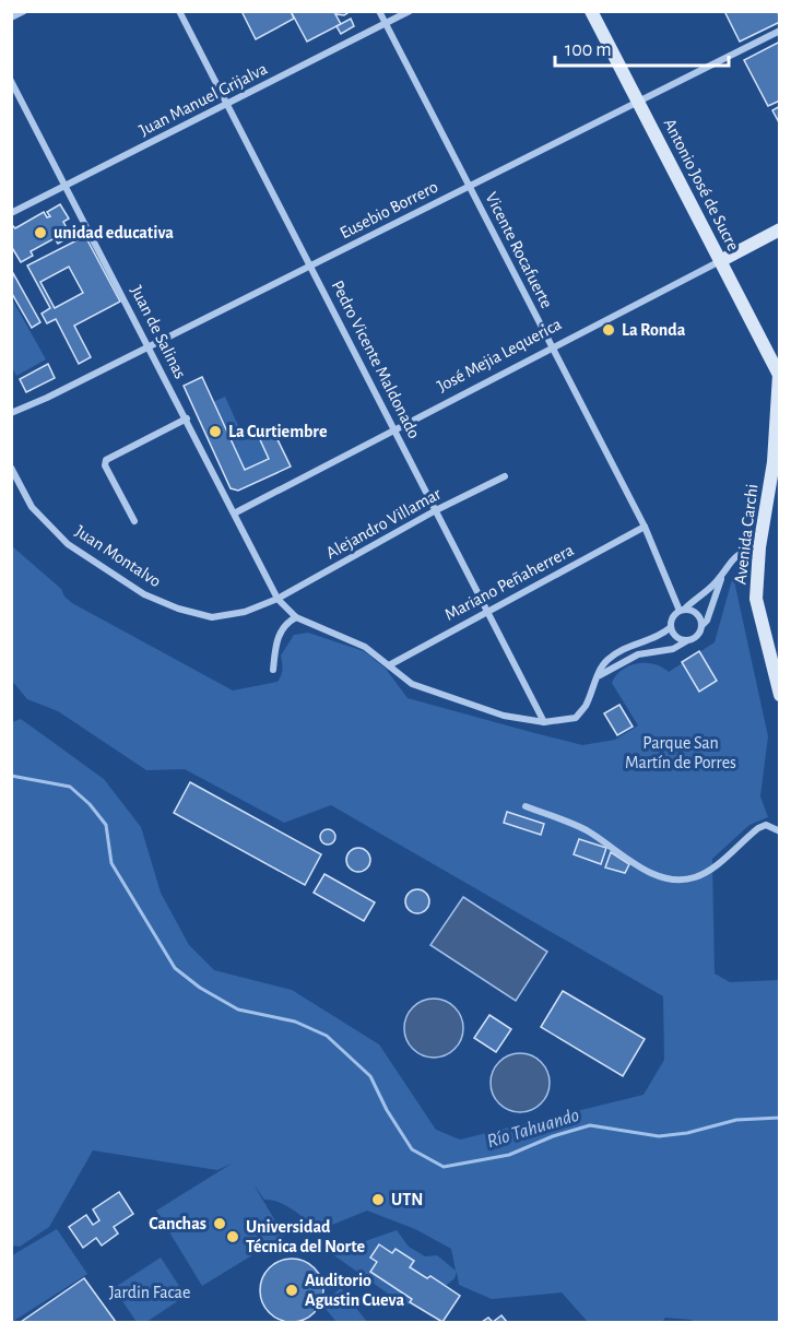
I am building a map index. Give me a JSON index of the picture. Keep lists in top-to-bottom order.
{
  "streets": {
    "street": [
      "Juan Manuel Grijalva",
      "Antonio José de Sucre",
      "Eusebio Borrero",
      "Vicente Rocafuerte",
      "Juan de Salinas",
      "José Mejia Lequerica",
      "Pedro Vicente Maldonado",
      "Alejandro Villamar",
      "Avenida Carchi",
      "Juan Montalvo",
      "Mariano Peñaherrera"
    ]
  },
  "crossings": [
    ["Juan Manuel Grijalva", "Vicente Rocafuerte"],
    ["Juan Manuel Grijalva", "Juan de Salinas"],
    ["Juan Manuel Grijalva", "Pedro Vicente Maldonado"],
    ["Antonio José de Sucre", "Eusebio Borrero"],
    ["Antonio José de Sucre", "José Mejia Lequerica"],
    ["Antonio José de Sucre", "Avenida Carchi"],
    ["Eusebio Borrero", "Vicente Rocafuerte"],
    ["Eusebio Borrero", "Juan de Salinas"],
    ["Eusebio Borrero", "Pedro Vicente Maldonado"],
    ["Vicente Rocafuerte", "José Mejia Lequerica"],
    ["Vicente Rocafuerte", "Mariano Peñaherrera"],
    ["Juan de Salinas", "José Mejia Lequerica"],
    ["Juan de Salinas", "Alejandro Villamar"],
    ["Juan de Salinas", "Juan Montalvo"],
    ["José Mejia Lequerica", "Pedro Vicente Maldonado"],
    ["Pedro Vicente Maldonado", "Alejandro Villamar"],
    ["Pedro Vicente Maldonado", "Mariano Peñaherrera"],
    ["Alejandro Villamar", "Juan Montalvo"]
  ],
  "water": ["Río Tahuando"],
  "parks": ["Parque San Martín de Porres", "Jardin Facae"],
  "places": [
    "unidad educativa",
    "La Ronda",
    "La Curtiembre",
    "UTN",
    "Canchas",
    "Universidad Técnica del Norte",
    "Auditorio Agustin Cueva"
  ],
  "scale_bar": "100 m"
}
